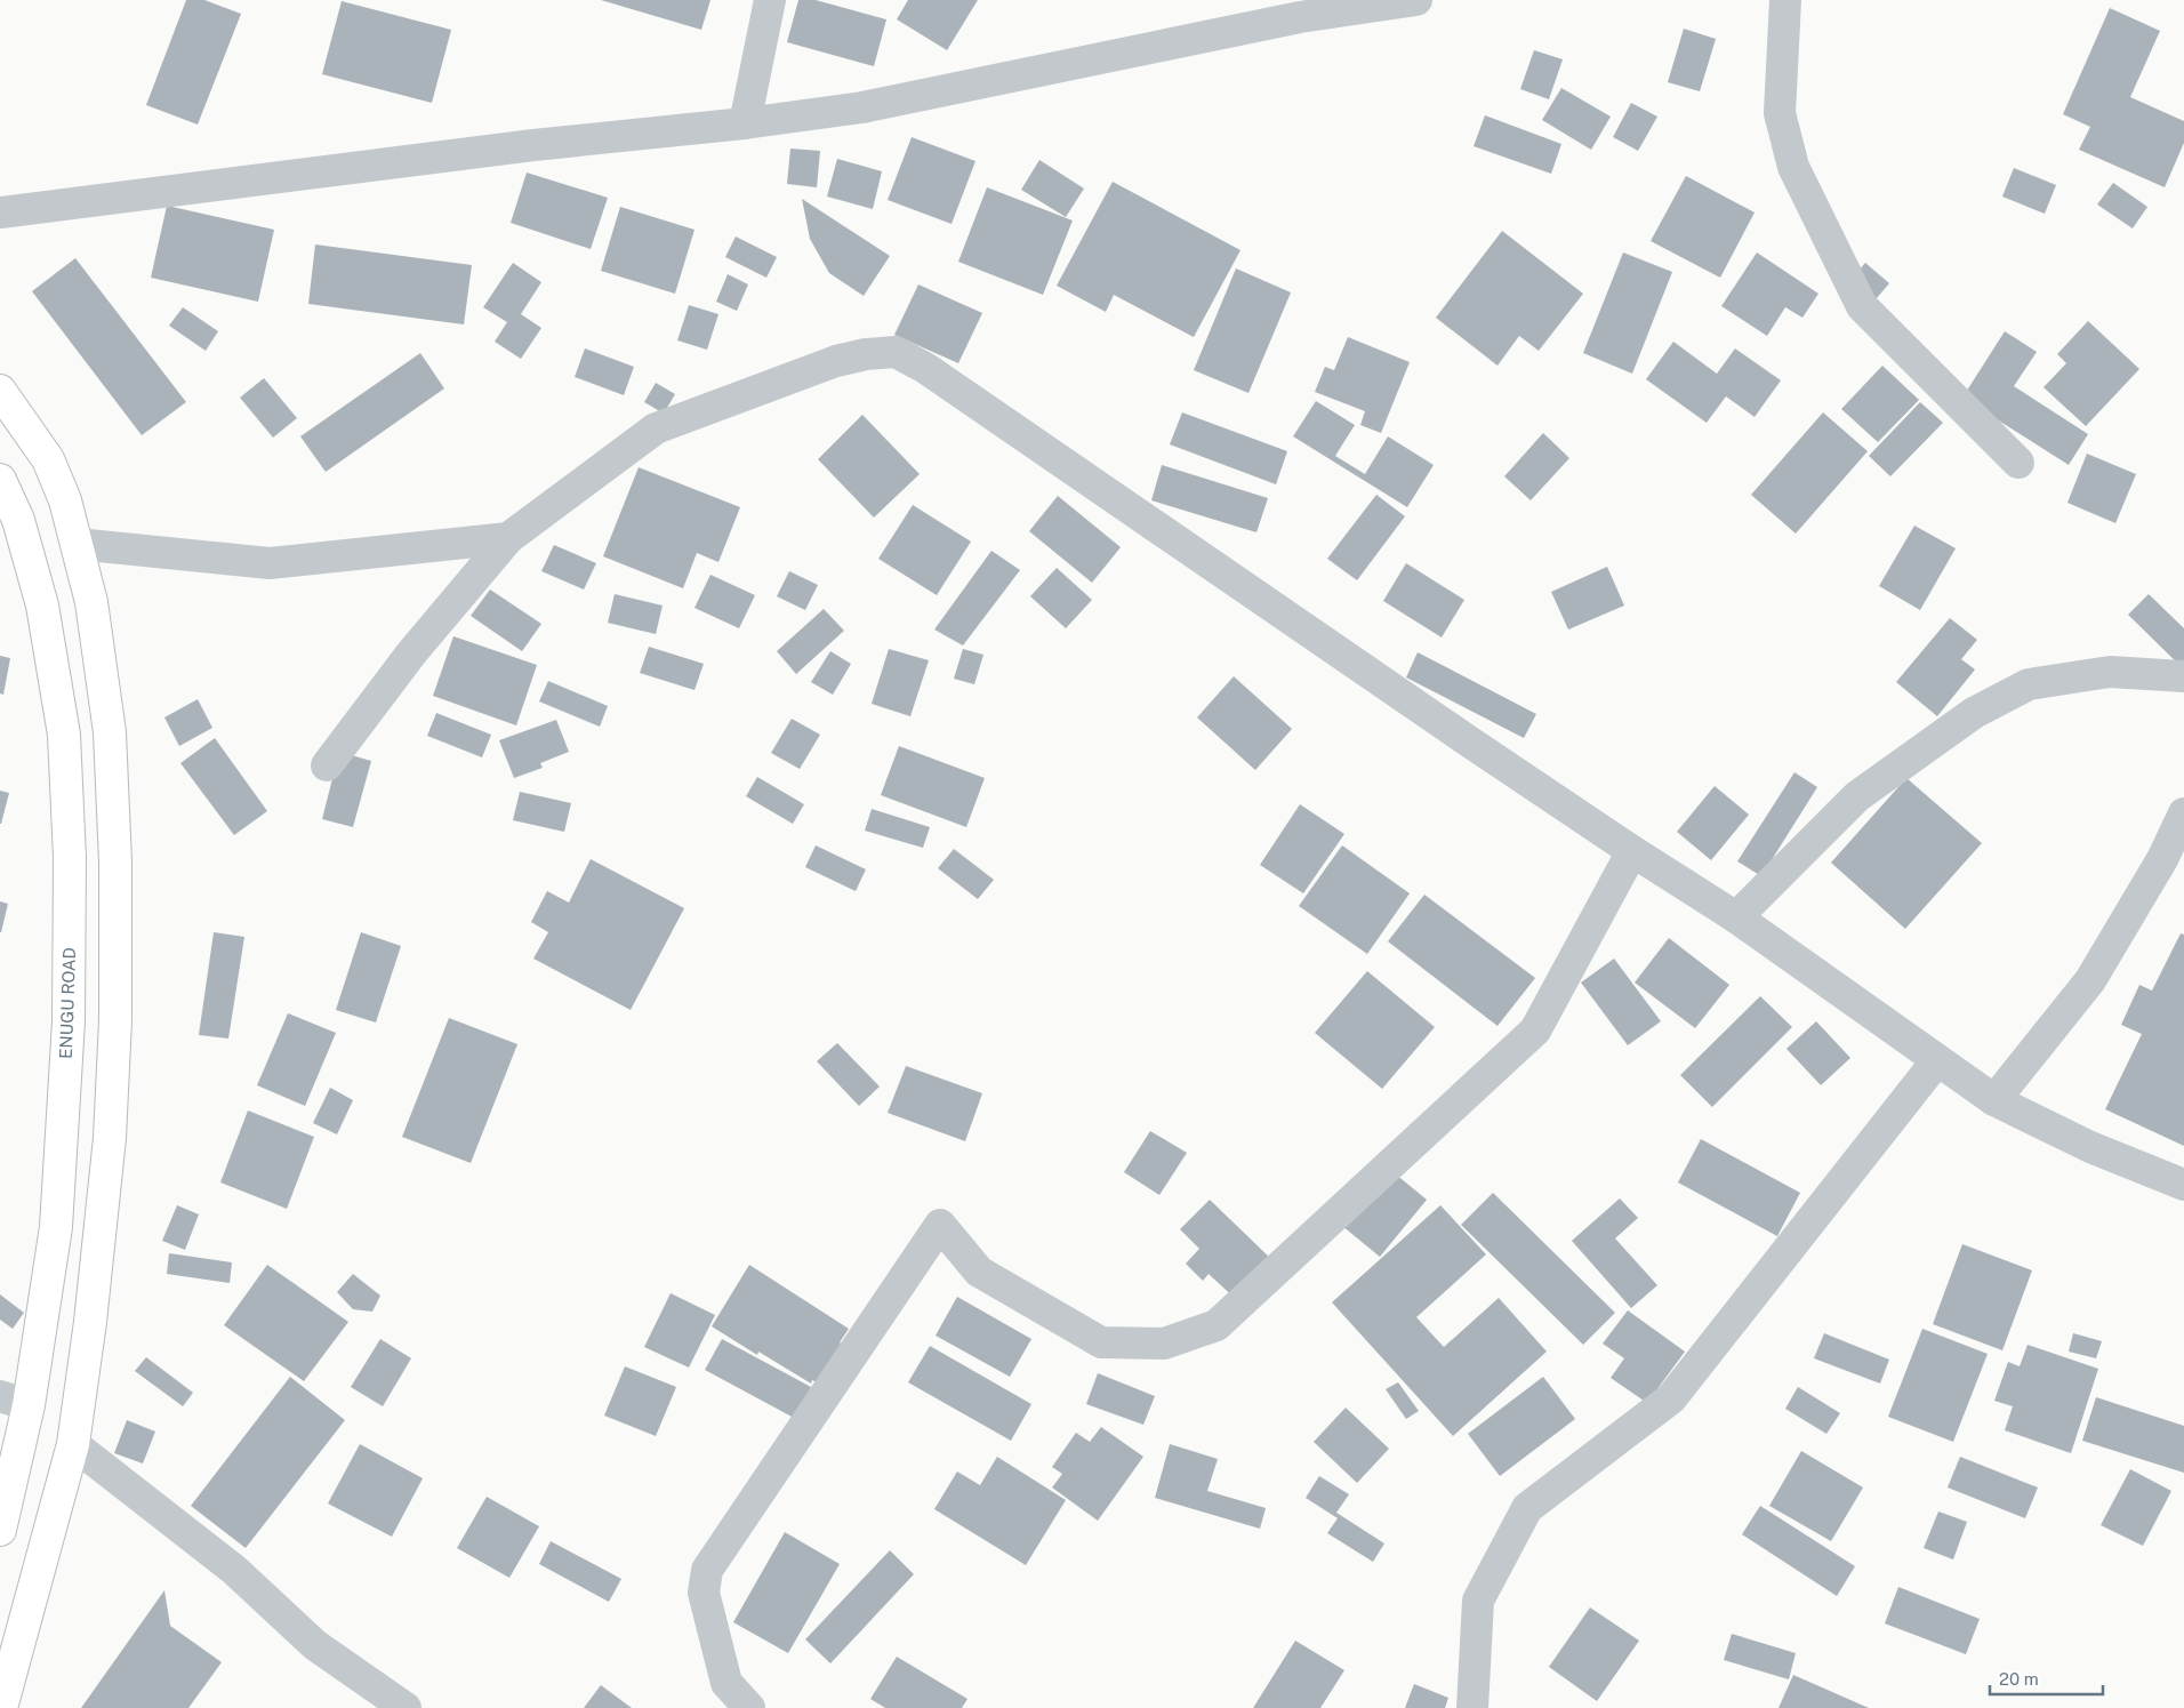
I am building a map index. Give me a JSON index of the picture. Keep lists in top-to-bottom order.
{
  "streets": {
    "main road": ["ENUGU ROAD"]
  },
  "scale_bar": "20 m"
}
